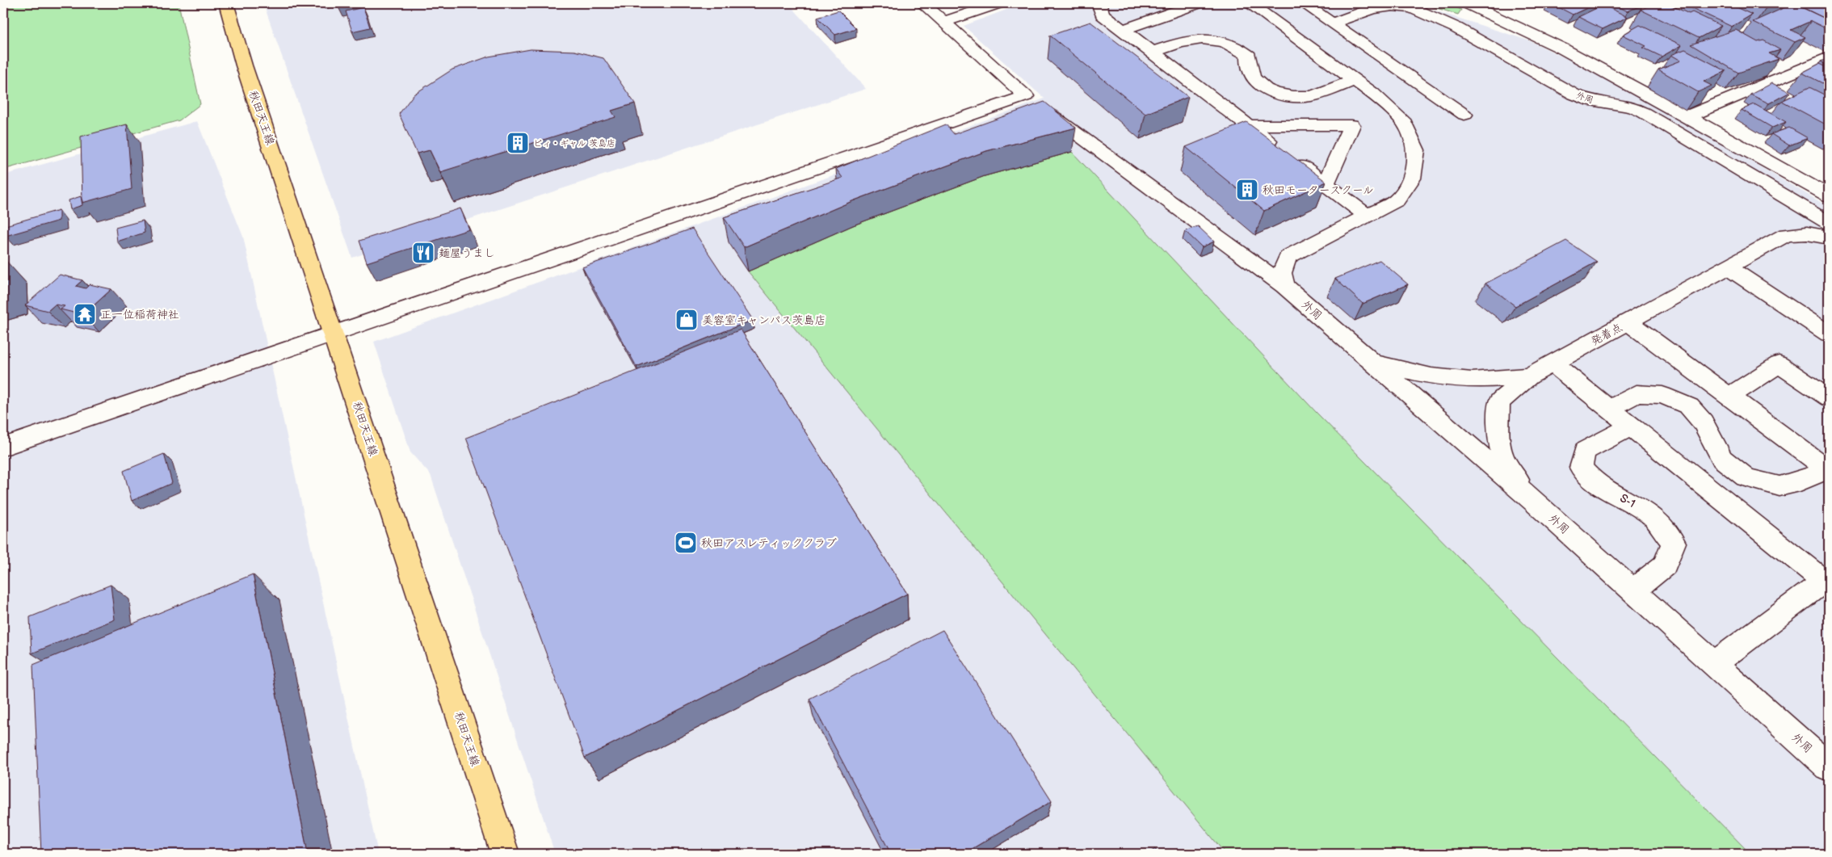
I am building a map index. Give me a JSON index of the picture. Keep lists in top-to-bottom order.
{
  "streets": {
    "main road": ["秋田天王線"],
    "street": ["外周", "発着点", "S-1"]
  },
  "crossings": [
    ["外周", "発着点"],
    ["外周", "S-1"]
  ],
  "places": {
    "building": ["ビィ・ギャル 茨島店", "秋田モータースクール"],
    "restaurant": ["麺屋うまし"],
    "temple": ["正一位稲荷神社"],
    "shop": ["美容室キャンパス茨島店"],
    "sports": ["秋田アスレティッククラブ"]
  }
}
